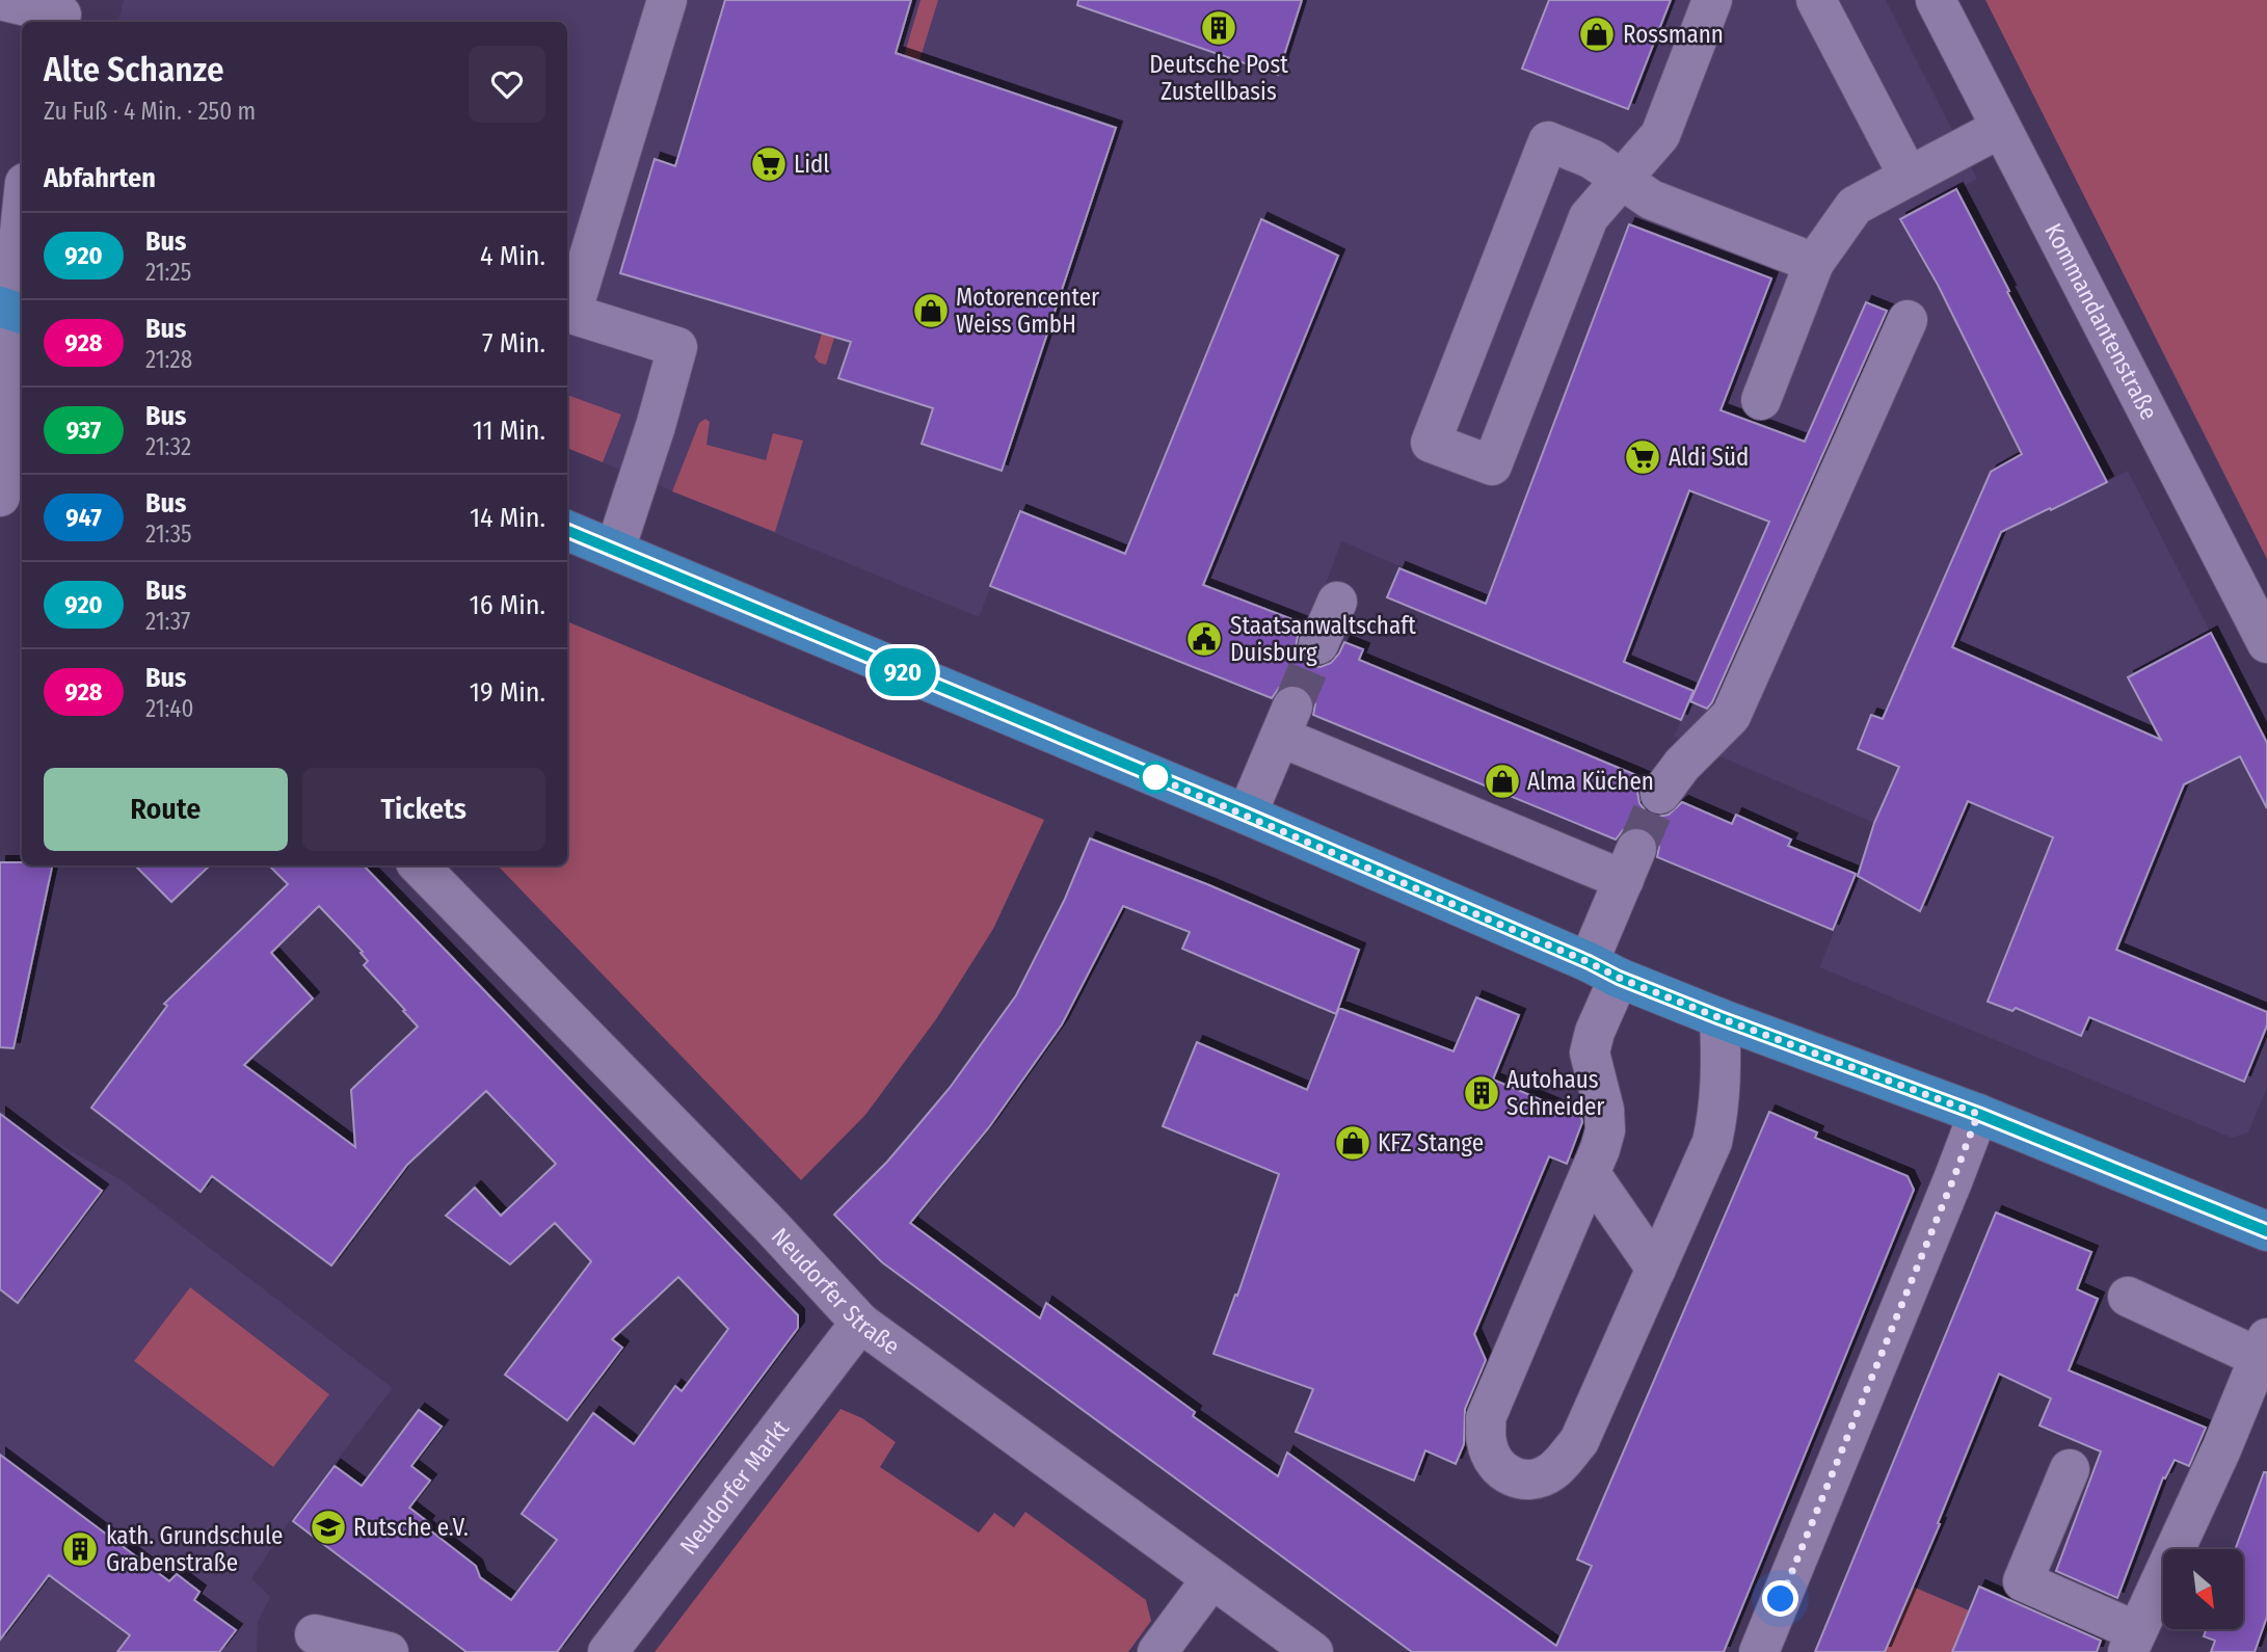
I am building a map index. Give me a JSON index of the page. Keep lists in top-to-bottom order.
{
  "streets": {
    "street": ["Kommandantenstraße", "Neudorfer Straße", "Neudorfer Markt"]
  },
  "crossings": [
    ["Neudorfer Straße", "Neudorfer Markt"]
  ],
  "places": {
    "building": ["Deutsche Post Zustellbasis", "Autohaus Schneider", "kath. Grundschule Grabenstraße"],
    "shop": [
      "Rossmann",
      "Motorencenter Weiss GmbH",
      "Alma Küchen",
      "KFZ Stange"
    ],
    "supermarket": ["Lidl", "Aldi Süd"],
    "public building": ["Staatsanwaltschaft Duisburg"],
    "school or university": ["Rutsche e.V."]
  },
  "lines": ["bus line 920"],
  "north": "bottom right",
  "page": {
    "on_map": "920",
    "heading": [
      ["Alte Schanze", "Zu Fuß · 4 Min. · 250 m"],
      "Abfahrten"
    ],
    "list": [
      {
        "mark": "920",
        "name": "Bus",
        "note": "21:25",
        "value": "4 Min."
      },
      {
        "mark": "928",
        "name": "Bus",
        "note": "21:28",
        "value": "7 Min."
      },
      {
        "mark": "937",
        "name": "Bus",
        "note": "21:32",
        "value": "11 Min."
      },
      {
        "mark": "947",
        "name": "Bus",
        "note": "21:35",
        "value": "14 Min."
      },
      {
        "mark": "920",
        "name": "Bus",
        "note": "21:37",
        "value": "16 Min."
      },
      {
        "mark": "928",
        "name": "Bus",
        "note": "21:40",
        "value": "19 Min."
      }
    ],
    "buttons": ["Route", "Tickets"]
  }
}
